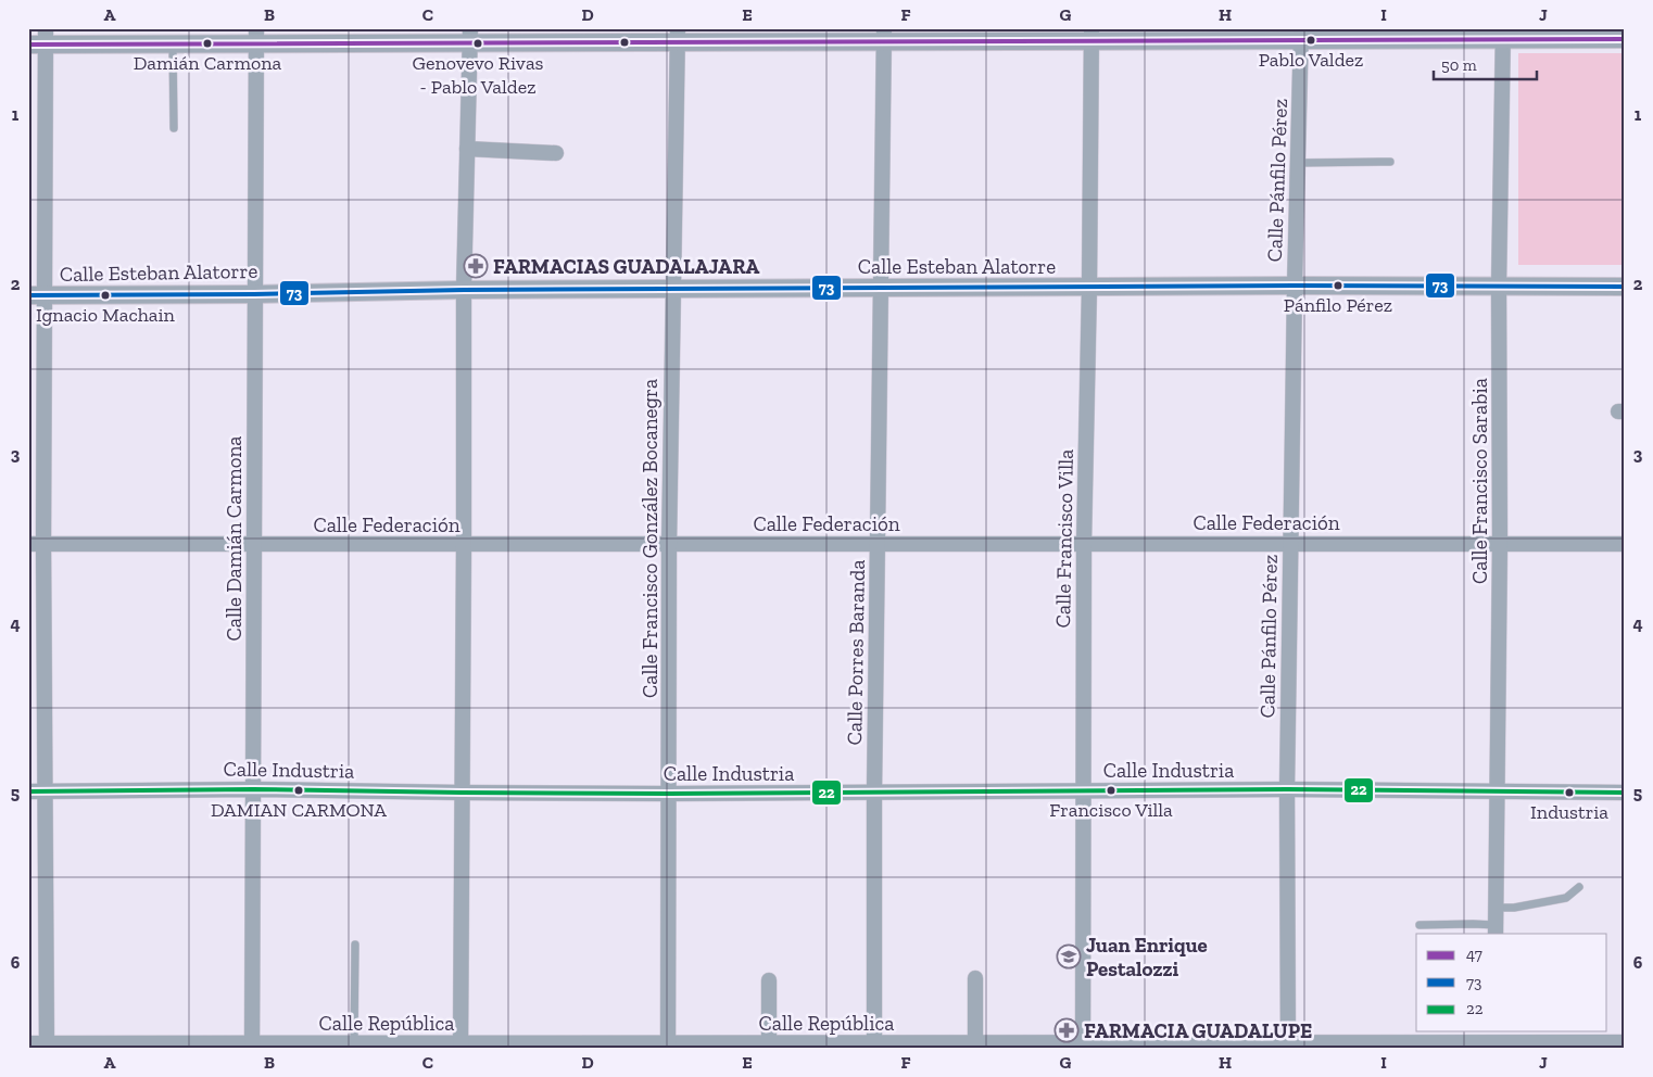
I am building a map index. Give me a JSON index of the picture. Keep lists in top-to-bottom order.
{
  "streets": {
    "street": [
      "Calle Pánfilo Pérez",
      "Calle Esteban Alatorre",
      "Calle Francisco Sarabia",
      "Calle Federación",
      "Calle Damián Carmona",
      "Calle Francisco González Bocanegra",
      "Calle Francisco Villa",
      "Calle Porres Baranda",
      "Calle Industria",
      "Calle República"
    ]
  },
  "crossings": [
    ["Calle Pánfilo Pérez", "Calle Esteban Alatorre"],
    ["Calle Pánfilo Pérez", "Calle Federación"],
    ["Calle Pánfilo Pérez", "Calle Industria"],
    ["Calle Pánfilo Pérez", "Calle República"],
    ["Calle Esteban Alatorre", "Calle Francisco Sarabia"],
    ["Calle Esteban Alatorre", "Calle Damián Carmona"],
    ["Calle Esteban Alatorre", "Calle Francisco González Bocanegra"],
    ["Calle Esteban Alatorre", "Calle Francisco Villa"],
    ["Calle Esteban Alatorre", "Calle Porres Baranda"],
    ["Calle Francisco Sarabia", "Calle Federación"],
    ["Calle Francisco Sarabia", "Calle Industria"],
    ["Calle Federación", "Calle Damián Carmona"],
    ["Calle Federación", "Calle Francisco González Bocanegra"],
    ["Calle Federación", "Calle Francisco Villa"],
    ["Calle Federación", "Calle Porres Baranda"],
    ["Calle Damián Carmona", "Calle Industria"],
    ["Calle Damián Carmona", "Calle República"],
    ["Calle Francisco González Bocanegra", "Calle Industria"],
    ["Calle Francisco González Bocanegra", "Calle República"],
    ["Calle Francisco Villa", "Calle Industria"],
    ["Calle Francisco Villa", "Calle República"],
    ["Calle Porres Baranda", "Calle Industria"],
    ["Calle Porres Baranda", "Calle República"]
  ],
  "places": {
    "other": [
      "Pablo Valdez",
      "Damián Carmona",
      "Genovevo Rivas - Pablo Valdez",
      "Pánfilo Pérez",
      "Ignacio Machain",
      "DAMIAN CARMONA",
      "Francisco Villa",
      "Industria"
    ],
    "pharmacy": ["FARMACIAS GUADALAJARA", "FARMACIA GUADALUPE"],
    "school or university": ["Juan Enrique Pestalozzi"]
  },
  "lines": ["transit line 47", "transit line 73", "transit line 22"],
  "legend": ["47", "73", "22"],
  "scale_bar": "50 m",
  "grid": {
    "columns": [
      "A",
      "B",
      "C",
      "D",
      "E",
      "F",
      "G",
      "H",
      "I",
      "J"
    ],
    "rows": [
      "1",
      "2",
      "3",
      "4",
      "5",
      "6"
    ]
  }
}
